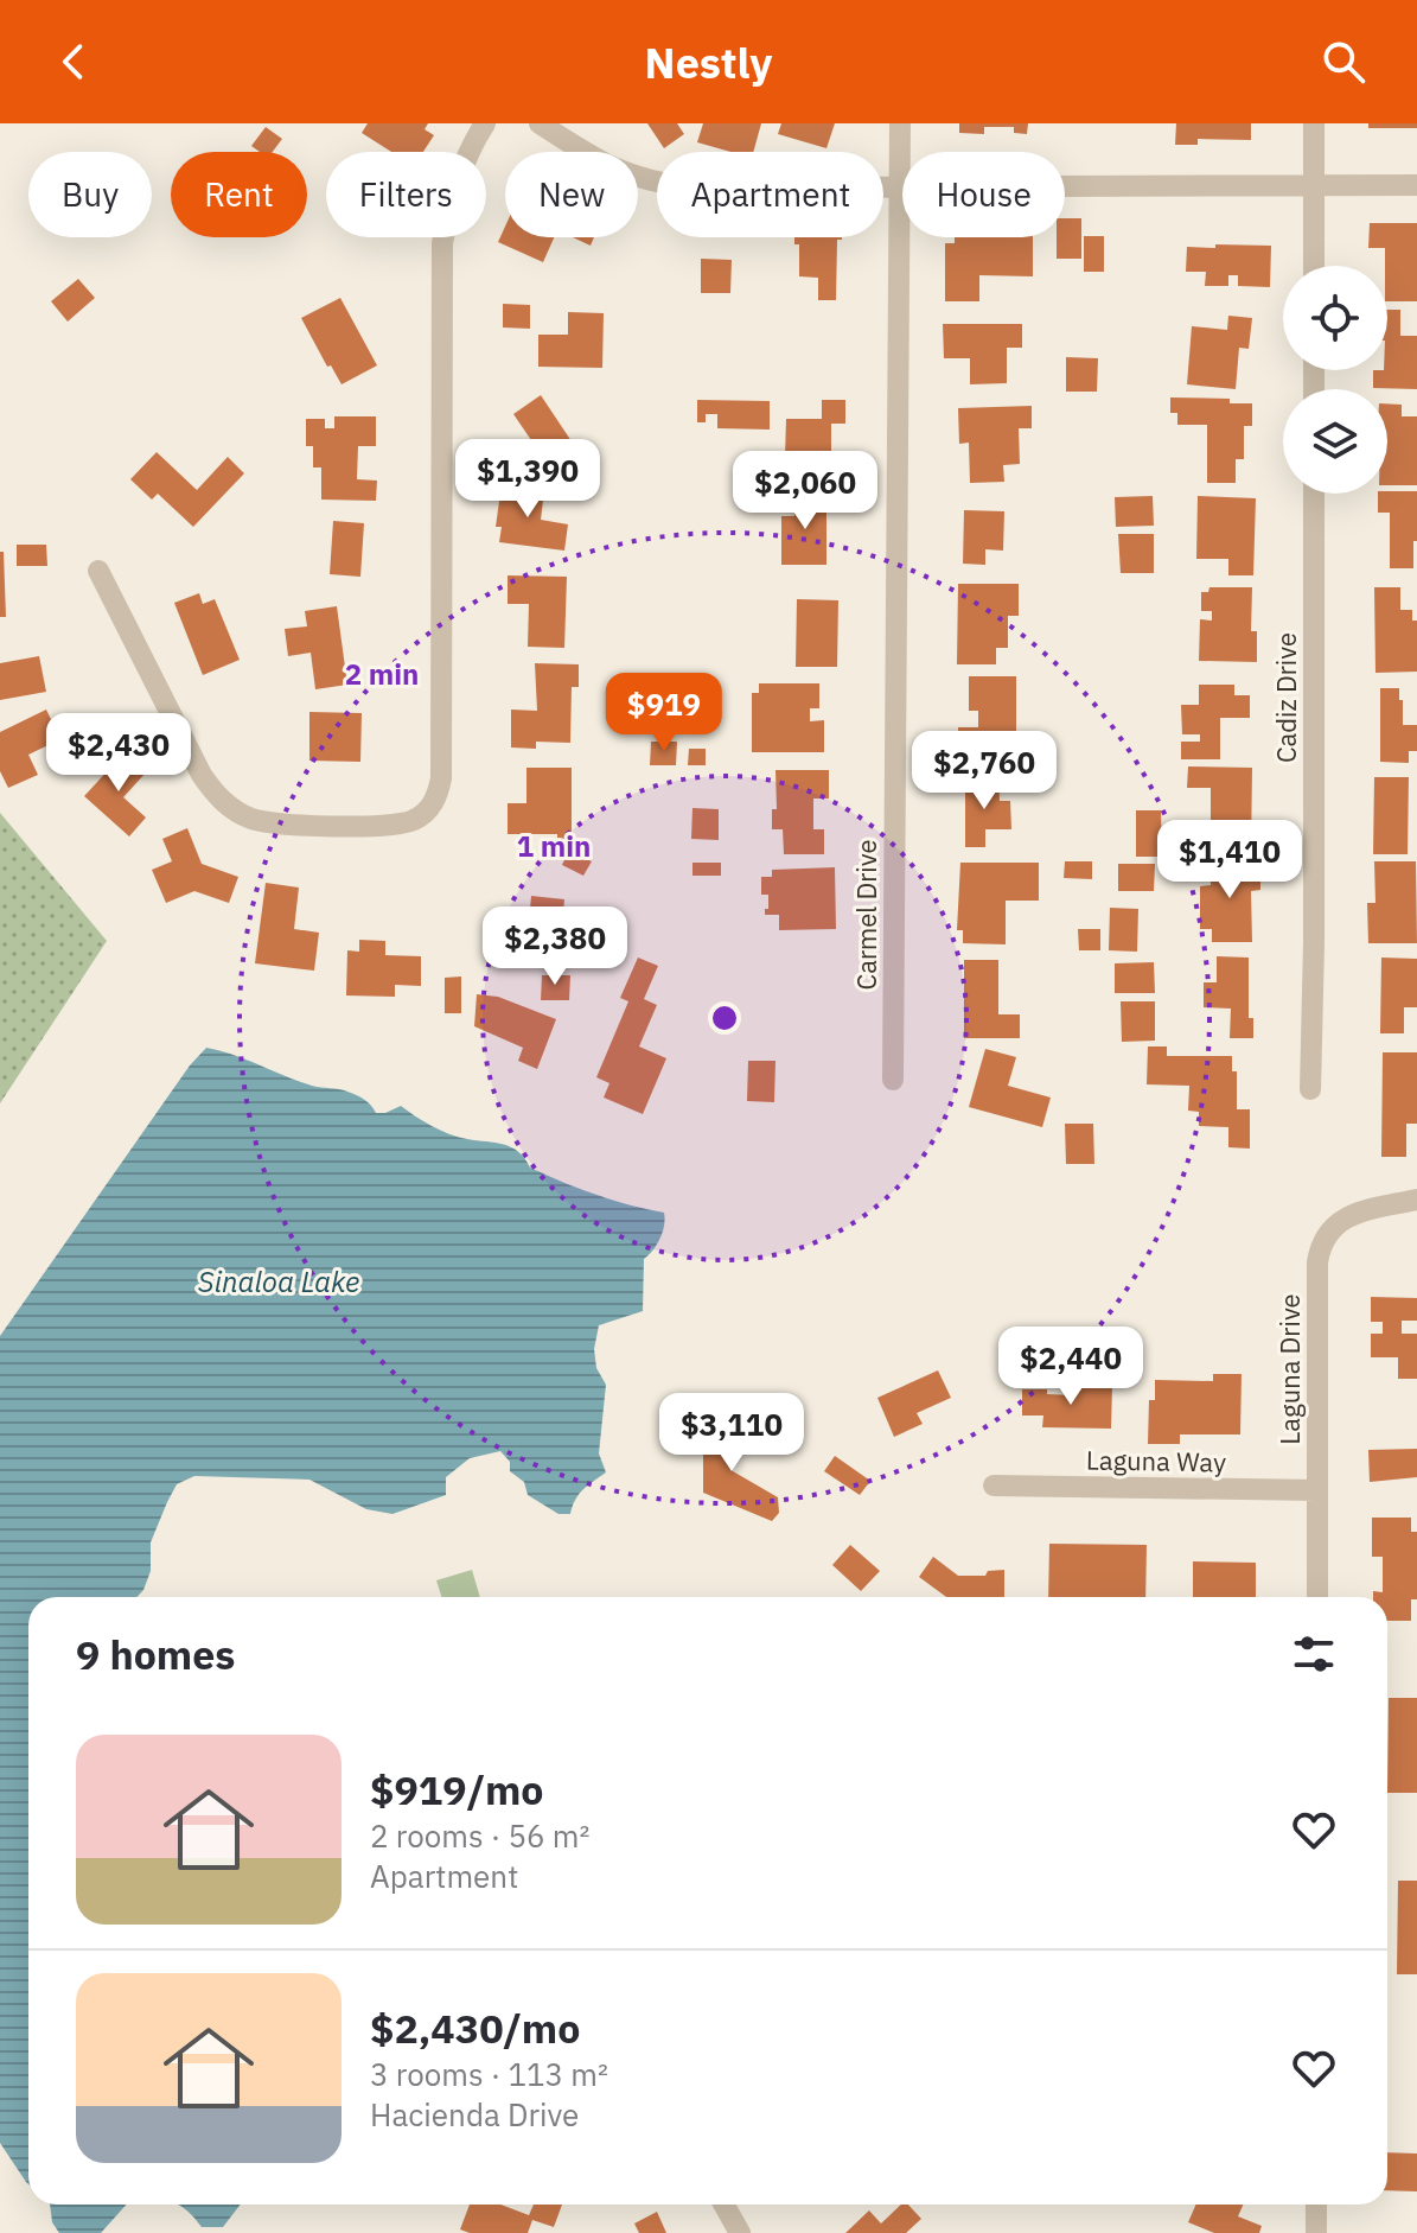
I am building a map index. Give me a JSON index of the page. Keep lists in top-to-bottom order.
{
  "streets": {
    "street": [
      "Cadiz Drive",
      "Carmel Drive",
      "Laguna Drive",
      "Laguna Way"
    ]
  },
  "crossings": [
    ["Laguna Drive", "Laguna Way"]
  ],
  "water": ["Sinaloa Lake"],
  "page": {
    "header": "Nestly",
    "chip": [
      "Buy",
      "Rent",
      "Filters",
      "New",
      "Apartment",
      "House"
    ],
    "price": [
      "$1,390",
      "$2,060",
      "$919",
      "$2,430",
      "$2,760",
      "$1,410",
      "$2,380",
      "$2,440",
      "$3,110"
    ],
    "heading": "9 homes",
    "list": [
      {
        "name": "$919/mo",
        "note": "2 rooms · 56 m² · Apartment"
      },
      {
        "name": "$2,430/mo",
        "note": "3 rooms · 113 m² · Hacienda Drive"
      }
    ]
  },
  "rings": ["2 min", "1 min"]
}
